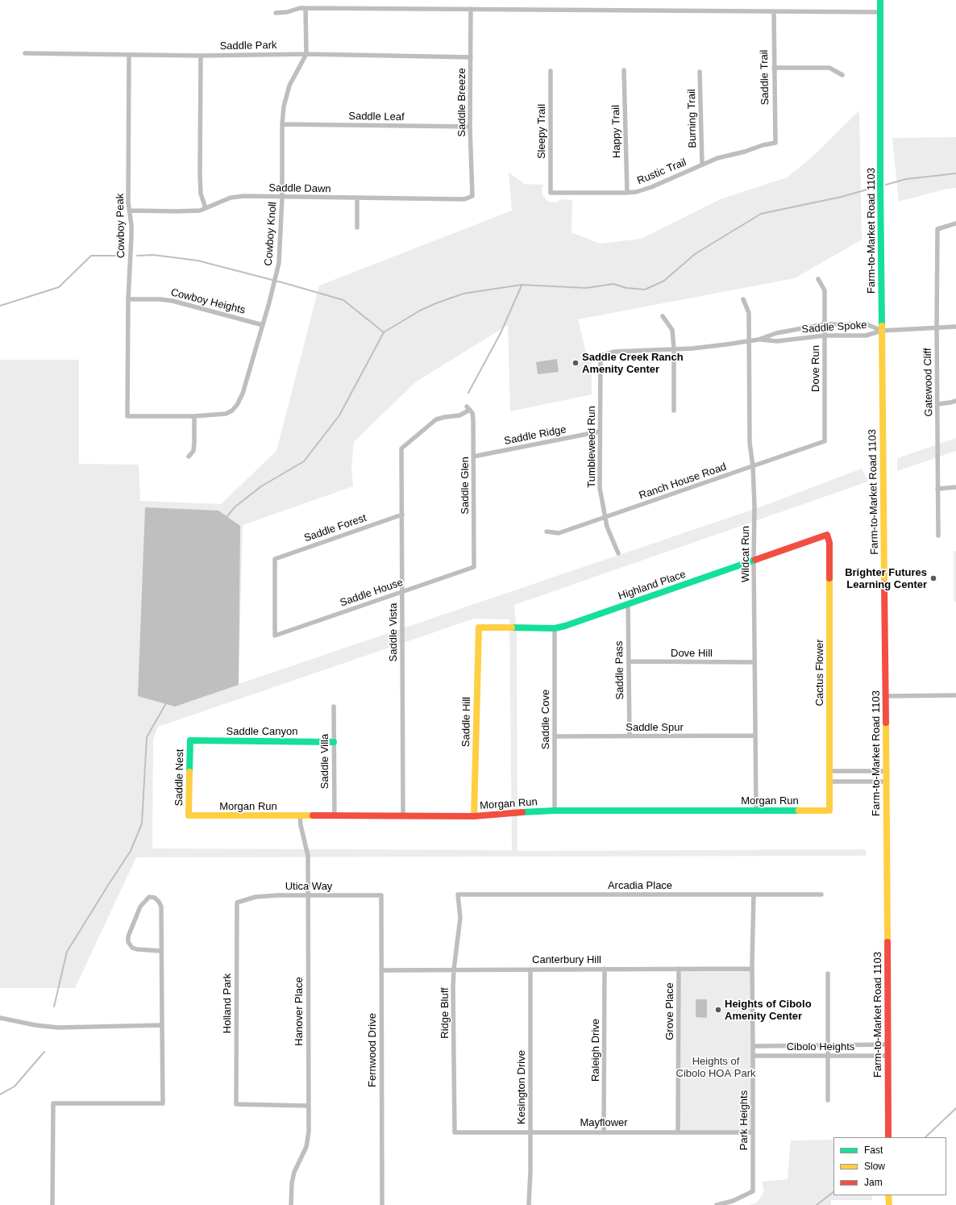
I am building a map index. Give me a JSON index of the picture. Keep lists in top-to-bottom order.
{
  "streets": {
    "street": [
      "Saddle Park",
      "Saddle Trail",
      "Saddle Breeze",
      "Saddle Leaf",
      "Burning Trail",
      "Sleepy Trail",
      "Happy Trail",
      "Rustic Trail",
      "Saddle Dawn",
      "Cowboy Peak",
      "Farm-to-Market Road 1103",
      "Cowboy Knoll",
      "Cowboy Heights",
      "Saddle Spoke",
      "Dove Run",
      "Gatewood Cliff",
      "Saddle Ridge",
      "Tumbleweed Run",
      "Ranch House Road",
      "Saddle Glen",
      "Saddle Forest",
      "Wildcat Run",
      "Highland Place",
      "Saddle House",
      "Saddle Vista",
      "Dove Hill",
      "Saddle Pass",
      "Cactus Flower",
      "Saddle Cove",
      "Saddle Hill",
      "Saddle Spur",
      "Saddle Canyon",
      "Saddle Villa",
      "Saddle Nest",
      "Morgan Run",
      "Arcadia Place",
      "Utica Way",
      "Canterbury Hill",
      "Holland Park",
      "Hanover Place",
      "Grove Place",
      "Ridge Bluff",
      "Cibolo Heights",
      "Fernwood Drive",
      "Raleigh Drive",
      "Kesington Drive",
      "Park Heights",
      "Mayflower"
    ]
  },
  "crossings": [
    ["Saddle Park", "Saddle Breeze"],
    ["Saddle Park", "Cowboy Peak"],
    ["Saddle Park", "Cowboy Knoll"],
    ["Saddle Trail", "Rustic Trail"],
    ["Saddle Breeze", "Saddle Leaf"],
    ["Saddle Breeze", "Saddle Dawn"],
    ["Saddle Leaf", "Cowboy Knoll"],
    ["Burning Trail", "Rustic Trail"],
    ["Sleepy Trail", "Rustic Trail"],
    ["Happy Trail", "Rustic Trail"],
    ["Saddle Dawn", "Cowboy Peak"],
    ["Saddle Dawn", "Cowboy Knoll"],
    ["Cowboy Peak", "Cowboy Knoll"],
    ["Cowboy Peak", "Cowboy Heights"],
    ["Farm-to-Market Road 1103", "Saddle Spoke"],
    ["Farm-to-Market Road 1103", "Cibolo Heights"],
    ["Cowboy Knoll", "Cowboy Heights"],
    ["Saddle Spoke", "Dove Run"],
    ["Saddle Spoke", "Tumbleweed Run"],
    ["Saddle Spoke", "Wildcat Run"],
    ["Dove Run", "Ranch House Road"],
    ["Saddle Ridge", "Tumbleweed Run"],
    ["Saddle Ridge", "Saddle Glen"],
    ["Tumbleweed Run", "Ranch House Road"],
    ["Ranch House Road", "Wildcat Run"],
    ["Saddle Glen", "Saddle House"],
    ["Saddle Glen", "Saddle Vista"],
    ["Saddle Forest", "Saddle House"],
    ["Saddle Forest", "Saddle Vista"],
    ["Wildcat Run", "Highland Place"],
    ["Wildcat Run", "Dove Hill"],
    ["Wildcat Run", "Saddle Spur"],
    ["Wildcat Run", "Morgan Run"],
    ["Highland Place", "Saddle Pass"],
    ["Highland Place", "Cactus Flower"],
    ["Highland Place", "Saddle Cove"],
    ["Highland Place", "Saddle Hill"],
    ["Saddle House", "Saddle Vista"],
    ["Saddle Vista", "Morgan Run"],
    ["Dove Hill", "Saddle Pass"],
    ["Saddle Pass", "Saddle Spur"],
    ["Cactus Flower", "Morgan Run"],
    ["Saddle Cove", "Saddle Spur"],
    ["Saddle Cove", "Morgan Run"],
    ["Saddle Hill", "Morgan Run"],
    ["Saddle Canyon", "Saddle Villa"],
    ["Saddle Canyon", "Saddle Nest"],
    ["Saddle Villa", "Morgan Run"],
    ["Saddle Nest", "Morgan Run"],
    ["Morgan Run", "Hanover Place"],
    ["Arcadia Place", "Ridge Bluff"],
    ["Arcadia Place", "Park Heights"],
    ["Utica Way", "Holland Park"],
    ["Utica Way", "Hanover Place"],
    ["Utica Way", "Fernwood Drive"],
    ["Canterbury Hill", "Grove Place"],
    ["Canterbury Hill", "Ridge Bluff"],
    ["Canterbury Hill", "Fernwood Drive"],
    ["Canterbury Hill", "Raleigh Drive"],
    ["Canterbury Hill", "Kesington Drive"],
    ["Canterbury Hill", "Park Heights"],
    ["Holland Park", "Hanover Place"],
    ["Grove Place", "Mayflower"],
    ["Ridge Bluff", "Mayflower"],
    ["Cibolo Heights", "Park Heights"],
    ["Raleigh Drive", "Mayflower"],
    ["Kesington Drive", "Mayflower"],
    ["Park Heights", "Mayflower"]
  ],
  "parks": ["Heights of Cibolo HOA Park"],
  "places": ["Saddle Creek Ranch Amenity Center", "Brighter Futures Learning Center", "Heights of Cibolo Amenity Center"],
  "legend": ["Fast", "Slow", "Jam"]
}
